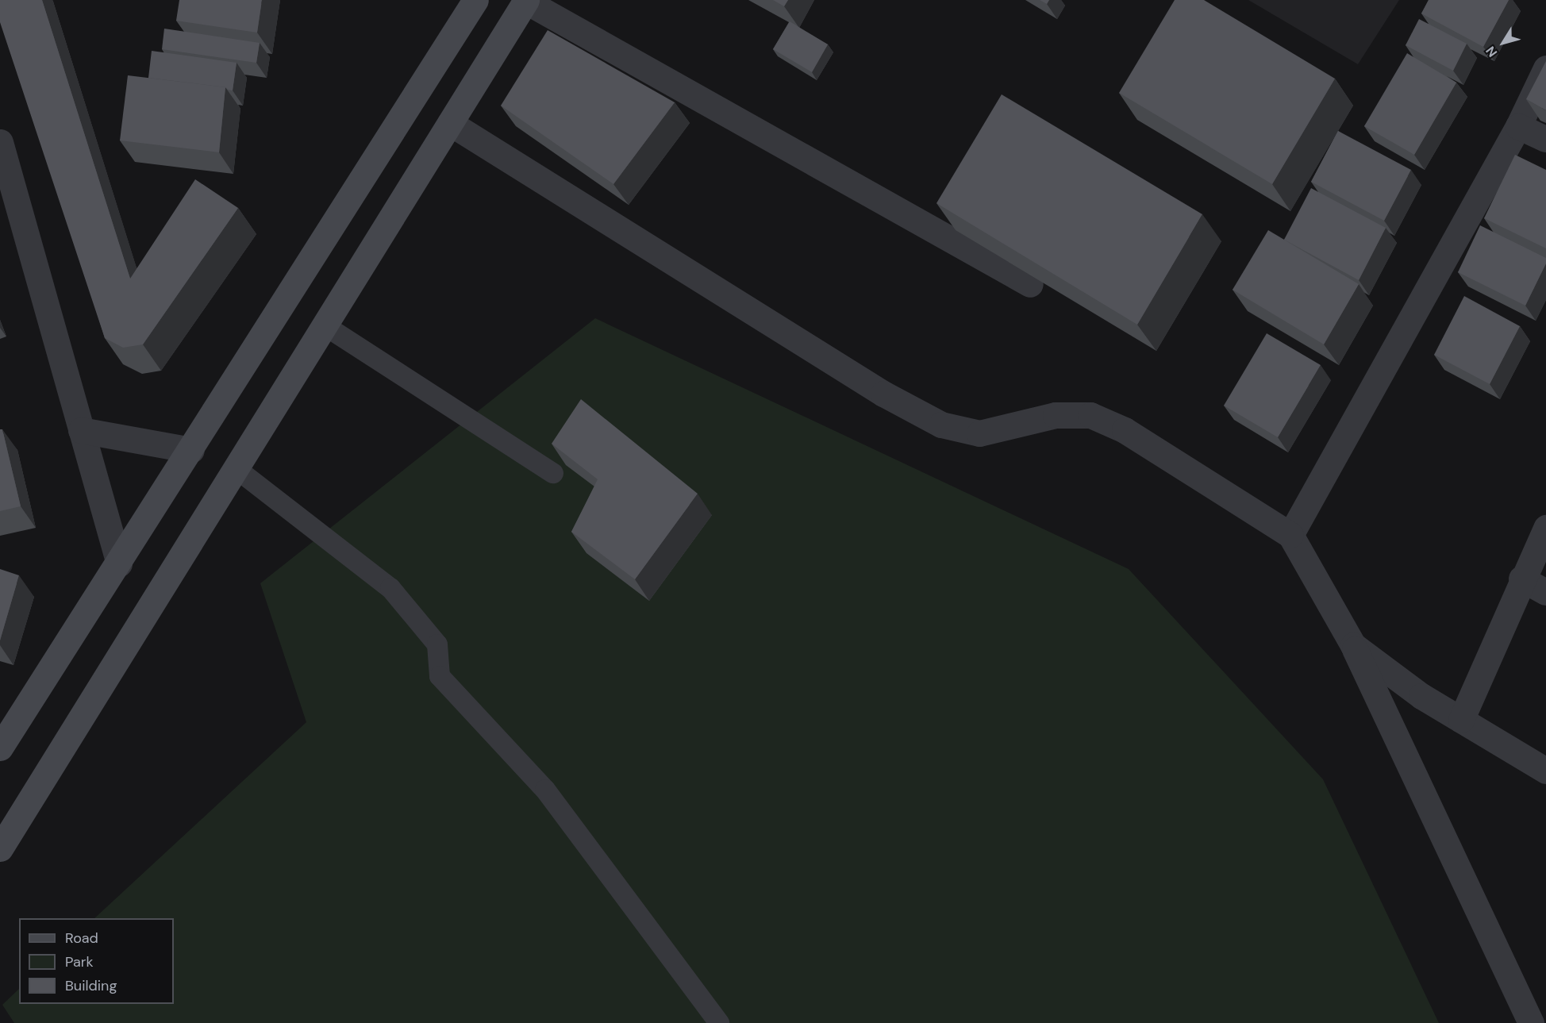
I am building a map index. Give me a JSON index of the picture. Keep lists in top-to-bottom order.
{
  "legend": ["Road", "Park", "Building"],
  "north": "bottom left"
}
